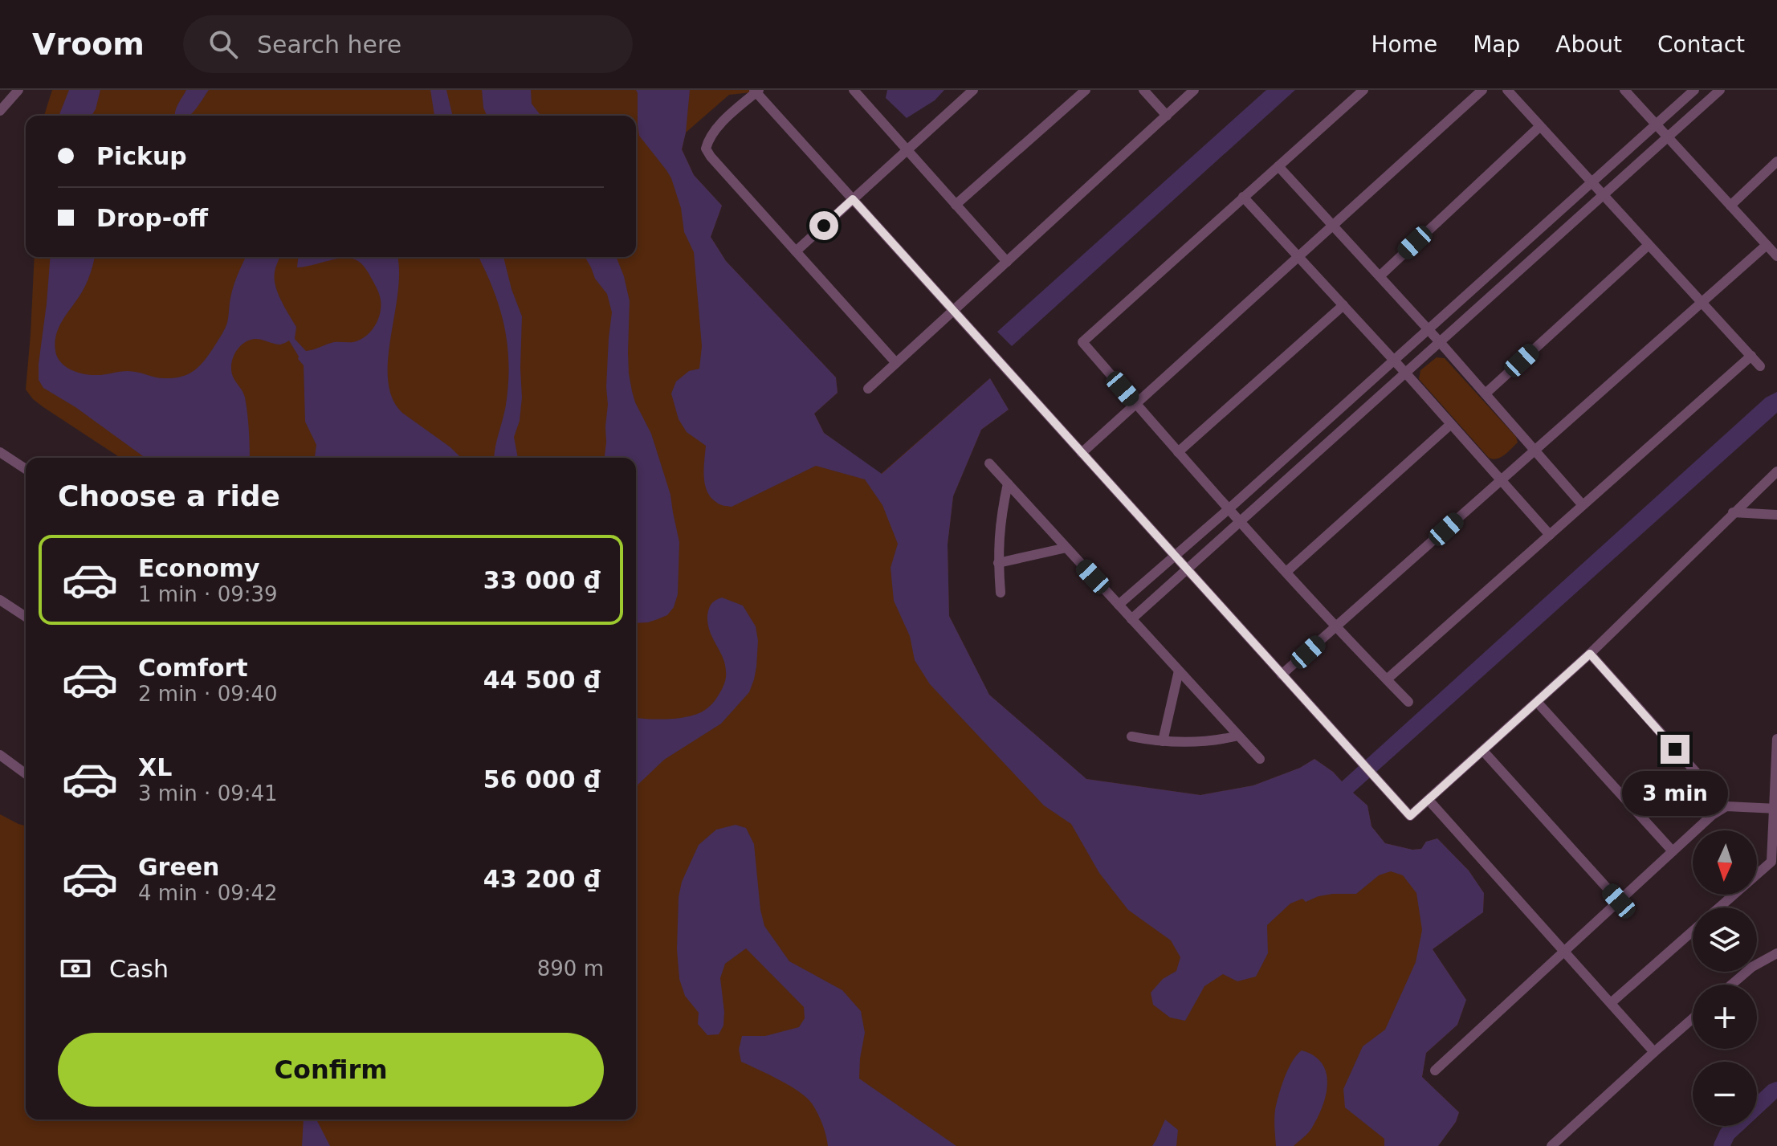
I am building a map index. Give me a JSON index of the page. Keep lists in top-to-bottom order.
{
  "north": "bottom",
  "page": {
    "header": "Vroom",
    "search": "Search here",
    "nav": [
      "Home",
      "Map",
      "About",
      "Contact"
    ],
    "banner": ["Pickup", "Drop-off"],
    "heading": "Choose a ride",
    "list": [
      {
        "name": "Economy",
        "note": "1 min · 09:39",
        "value": "33 000 ₫"
      },
      {
        "name": "Comfort",
        "note": "2 min · 09:40",
        "value": "44 500 ₫"
      },
      {
        "name": "XL",
        "note": "3 min · 09:41",
        "value": "56 000 ₫"
      },
      {
        "name": "Green",
        "note": "4 min · 09:42",
        "value": "43 200 ₫"
      }
    ],
    "bubble": "3 min",
    "map_buttons": ["+", "−"],
    "pay": ["Cash", "890 m"],
    "buttons": "Confirm"
  }
}
